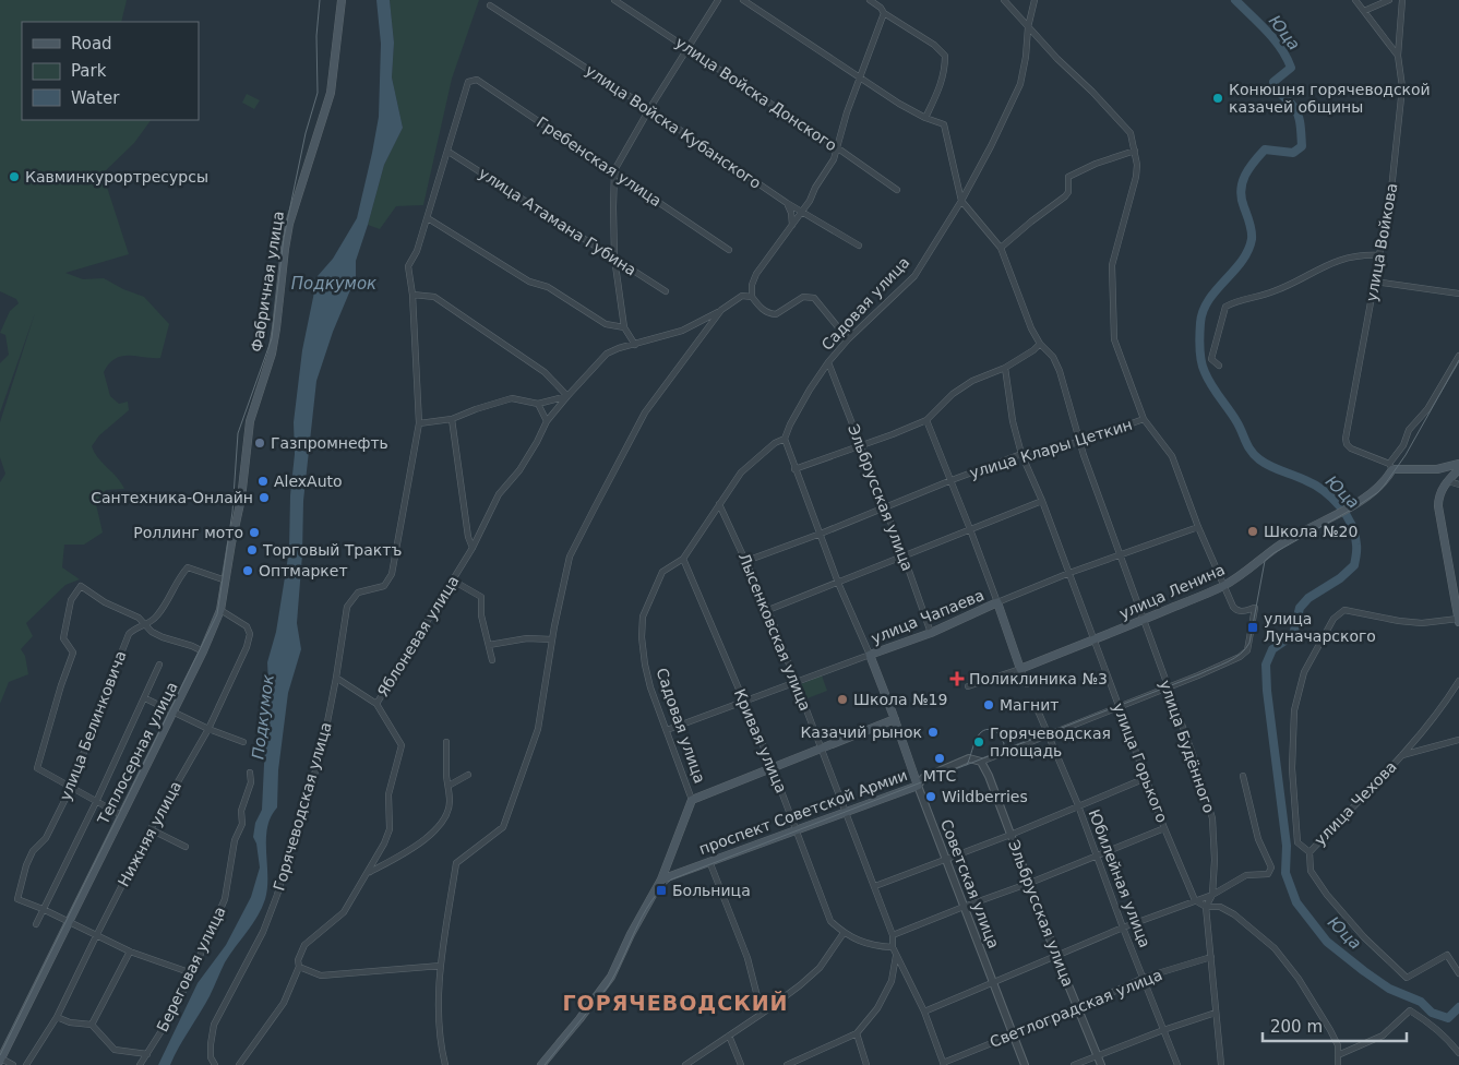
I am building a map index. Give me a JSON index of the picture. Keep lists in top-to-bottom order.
{
  "streets": {
    "main road": [
      "Фабричная улица",
      "Садовая улица",
      "улица Ленина",
      "улица Чапаева",
      "Теплосерная улица",
      "проспект Советской Армии",
      "Советская улица"
    ],
    "street": [
      "улица Войска Донского",
      "улица Войска Кубанского",
      "Гребенская улица",
      "улица Атамана Губина",
      "улица Войкова",
      "улица Клары Цеткин",
      "Эльбрусская улица",
      "Лысенковская улица",
      "Яблоневая улица",
      "улица Белинковича",
      "Кривая улица",
      "улица Будённого",
      "улица Горького",
      "улица Чехова",
      "Горячеводская улица",
      "Нижняя улица",
      "Юбилейная улица",
      "Береговая улица",
      "Светлоградская улица"
    ]
  },
  "crossings": [
    ["Гребенская улица", "Горячеводская улица"],
    ["улица Атамана Губина", "Горячеводская улица"],
    ["улица Войкова", "улица Ленина"],
    ["Фабричная улица", "Теплосерная улица"],
    ["Садовая улица", "Эльбрусская улица"],
    ["Садовая улица", "улица Чапаева"],
    ["Садовая улица", "Лысенковская улица"],
    ["Садовая улица", "Кривая улица"],
    ["Садовая улица", "улица Будённого"],
    ["Садовая улица", "проспект Советской Армии"],
    ["Садовая улица", "Советская улица"],
    ["улица Клары Цеткин", "Эльбрусская улица"],
    ["улица Клары Цеткин", "Лысенковская улица"],
    ["улица Клары Цеткин", "улица Будённого"],
    ["улица Клары Цеткин", "улица Горького"],
    ["улица Клары Цеткин", "Советская улица"],
    ["Эльбрусская улица", "улица Чапаева"],
    ["Эльбрусская улица", "проспект Советской Армии"],
    ["Эльбрусская улица", "Светлоградская улица"],
    ["улица Ленина", "улица Будённого"],
    ["улица Ленина", "улица Горького"],
    ["улица Ленина", "проспект Советской Армии"],
    ["улица Чапаева", "Лысенковская улица"],
    ["улица Чапаева", "Кривая улица"],
    ["улица Чапаева", "улица Будённого"],
    ["улица Чапаева", "улица Горького"],
    ["улица Чапаева", "Советская улица"],
    ["Лысенковская улица", "Кривая улица"],
    ["Лысенковская улица", "проспект Советской Армии"],
    ["Лысенковская улица", "Светлоградская улица"],
    ["улица Белинковича", "Теплосерная улица"],
    ["Кривая улица", "проспект Советской Армии"],
    ["улица Будённого", "проспект Советской Армии"],
    ["Теплосерная улица", "Нижняя улица"],
    ["улица Горького", "проспект Советской Армии"],
    ["проспект Советской Армии", "Юбилейная улица"],
    ["проспект Советской Армии", "Советская улица"],
    ["Юбилейная улица", "Светлоградская улица"],
    ["Советская улица", "Светлоградская улица"]
  ],
  "districts": ["ГОРЯЧЕВОДСКИЙ"],
  "water": ["Юца", "Подкумок"],
  "places": {
    "other": [
      "Конюшня горячеводской казачей общины",
      "Кавминкурортресурсы",
      "Газпромнефть",
      "AlexAuto",
      "Сантехника-Онлайн",
      "Школа №20",
      "Роллинг мото",
      "Торговый Трактъ",
      "Оптмаркет",
      "Школа №19",
      "Магнит",
      "Казачий рынок",
      "Горячеводская площадь",
      "МТС",
      "Wildberries"
    ],
    "transit": ["улица Луначарского", "Больница"],
    "health": ["Поликлиника №3"]
  },
  "legend": ["Road", "Park", "Water"],
  "scale_bar": "200 m"
}
